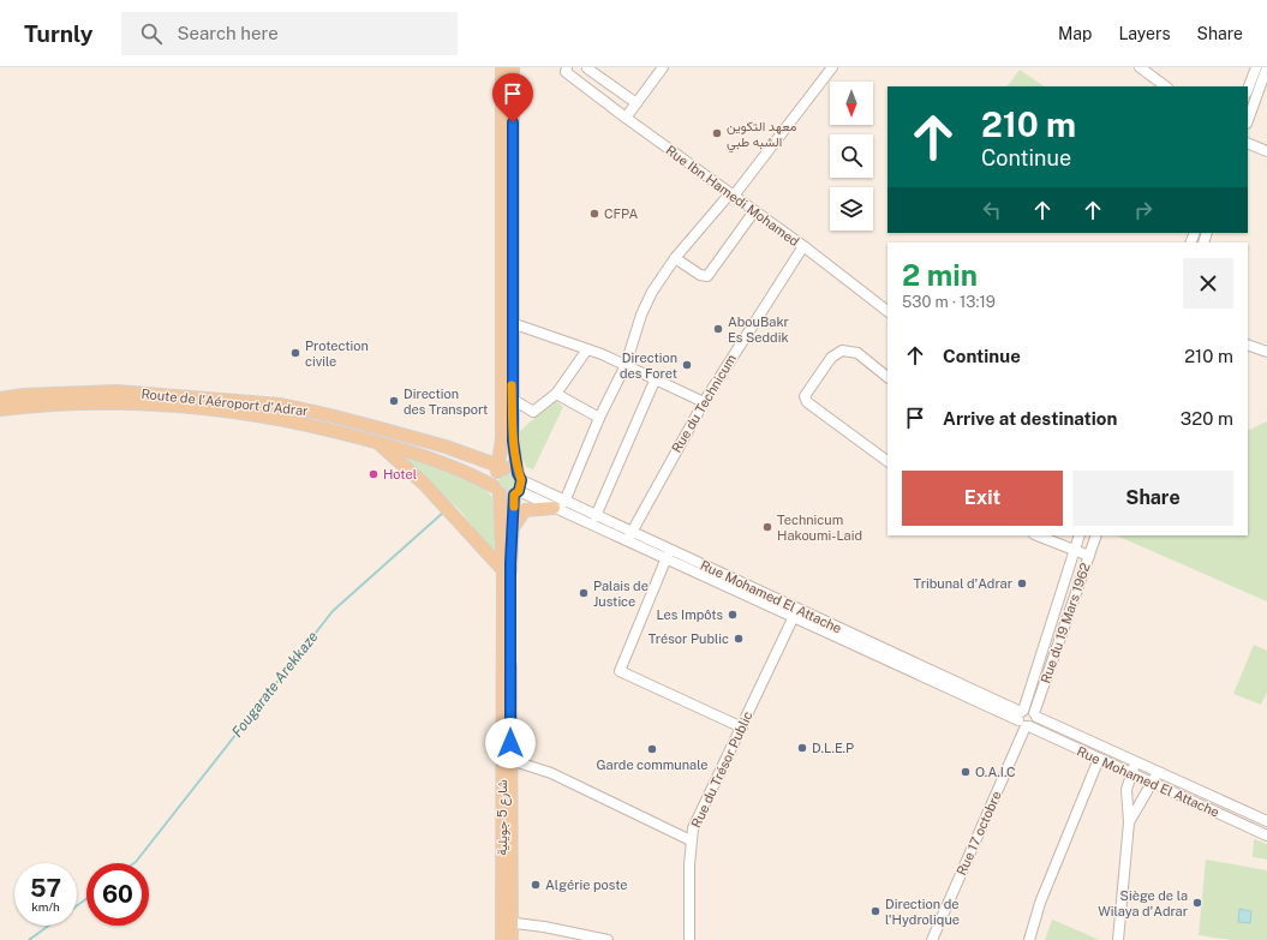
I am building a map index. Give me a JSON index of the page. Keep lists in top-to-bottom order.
{
  "streets": {
    "main road": ["Route de l'Aéroport d'Adrar", "شارع 5 جويلية"],
    "street": [
      "Rue Ibn Hamedi Mohamed",
      "Rue du Technicum",
      "Rue Mohamed El Attache",
      "Rue du 19 Mars 1962",
      "Rue du Trésor Public",
      "Rue 17 octobre"
    ]
  },
  "crossings": [
    ["Rue Ibn Hamedi Mohamed", "Rue du Technicum"],
    ["Route de l'Aéroport d'Adrar", "Rue Mohamed El Attache"],
    ["Route de l'Aéroport d'Adrar", "شارع 5 جويلية"],
    ["Rue du Technicum", "Rue Mohamed El Attache"],
    ["Rue Mohamed El Attache", "Rue du 19 Mars 1962"],
    ["Rue Mohamed El Attache", "Rue du Trésor Public"],
    ["Rue Mohamed El Attache", "شارع 5 جويلية"],
    ["Rue Mohamed El Attache", "Rue 17 octobre"],
    ["Rue du 19 Mars 1962", "Rue 17 octobre"]
  ],
  "water": ["Fougarate Arekkaze"],
  "places": [
    "معهد التكوين الشبه طبي",
    "CFPA",
    "AbouBakr Es Seddik",
    "Protection civile",
    "Direction des Foret",
    "Direction des Transport",
    "Hotel",
    "Technicum Hakoumi-Laid",
    "Tribunal d'Adrar",
    "Palais de Justice",
    "Les Impôts",
    "Trésor Public",
    "D.L.E.P",
    "Garde communale",
    "O.A.I.C",
    "Algérie poste",
    "Siège de la Wilaya d'Adrar",
    "Direction de l'Hydrolique"
  ],
  "north": "bottom",
  "page": {
    "header": "Turnly",
    "search": "Search here",
    "nav": ["Map", "Layers", "Share"],
    "turn": ["210 m", "Continue"],
    "heading": ["2 min", "530 m · 13:19"],
    "list": [
      {
        "name": "Continue",
        "value": "210 m"
      },
      {
        "name": "Arrive at destination",
        "value": "320 m"
      }
    ],
    "buttons": ["Exit", "Share"],
    "speed": "57 km/h",
    "limit": "60"
  }
}
